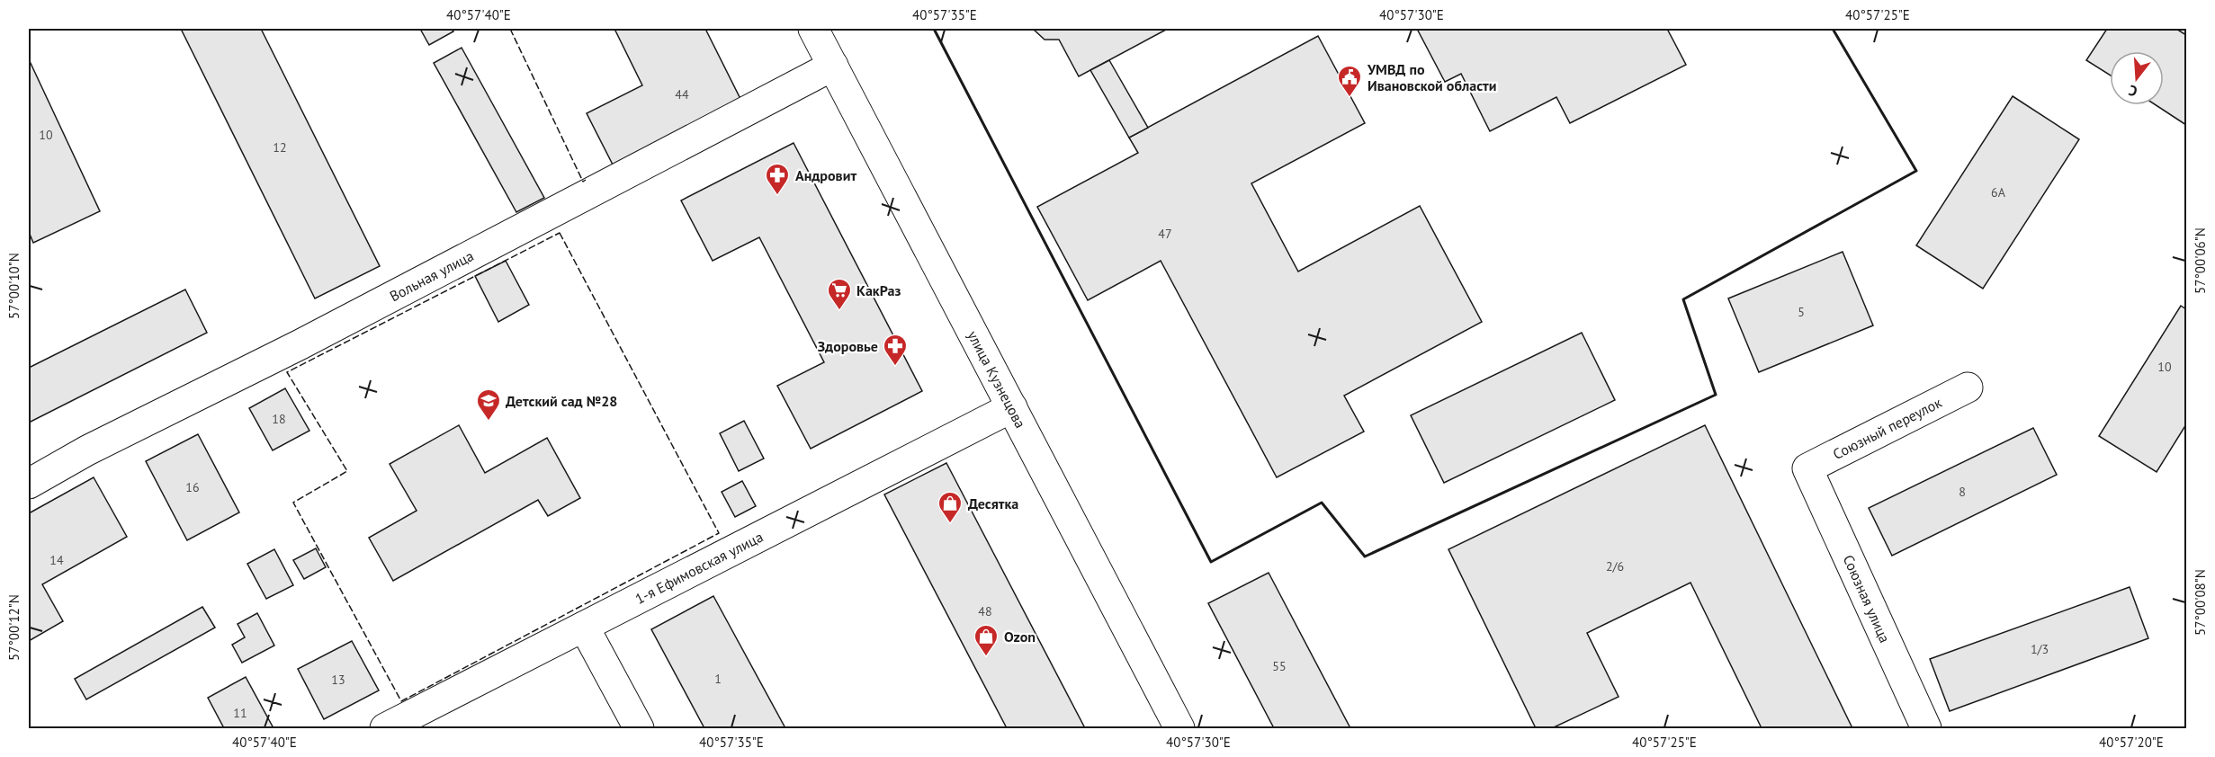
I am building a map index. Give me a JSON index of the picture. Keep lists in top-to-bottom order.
{
  "streets": {
    "street": [
      "Вольная улица",
      "улица Кузнецова",
      "Союзный переулок",
      "1-я Ефимовская улица",
      "Союзная улица"
    ]
  },
  "crossings": [
    ["Вольная улица", "улица Кузнецова"],
    ["улица Кузнецова", "1-я Ефимовская улица"],
    ["Союзный переулок", "Союзная улица"]
  ],
  "places": {
    "public building": ["УМВД по Ивановской области"],
    "pharmacy": ["Андровит", "Здоровье"],
    "supermarket": ["КакРаз"],
    "school or university": ["Детский сад №28"],
    "shop": ["Десятка", "Ozon"]
  },
  "house_numbers": [
    "44",
    "10",
    "12",
    "6А",
    "47",
    "5",
    "10",
    "18",
    "16",
    "8",
    "14",
    "2/6",
    "48",
    "1/3",
    "55",
    "1",
    "13",
    "11"
  ],
  "north": "bottom",
  "coordinates": [
    "40°57'40\"E",
    "40°57'35\"E",
    "40°57'30\"E",
    "40°57'25\"E",
    "57°00'06\"N",
    "57°00'10\"N",
    "57°00'08\"N",
    "57°00'12\"N",
    "40°57'20\"E"
  ]
}
